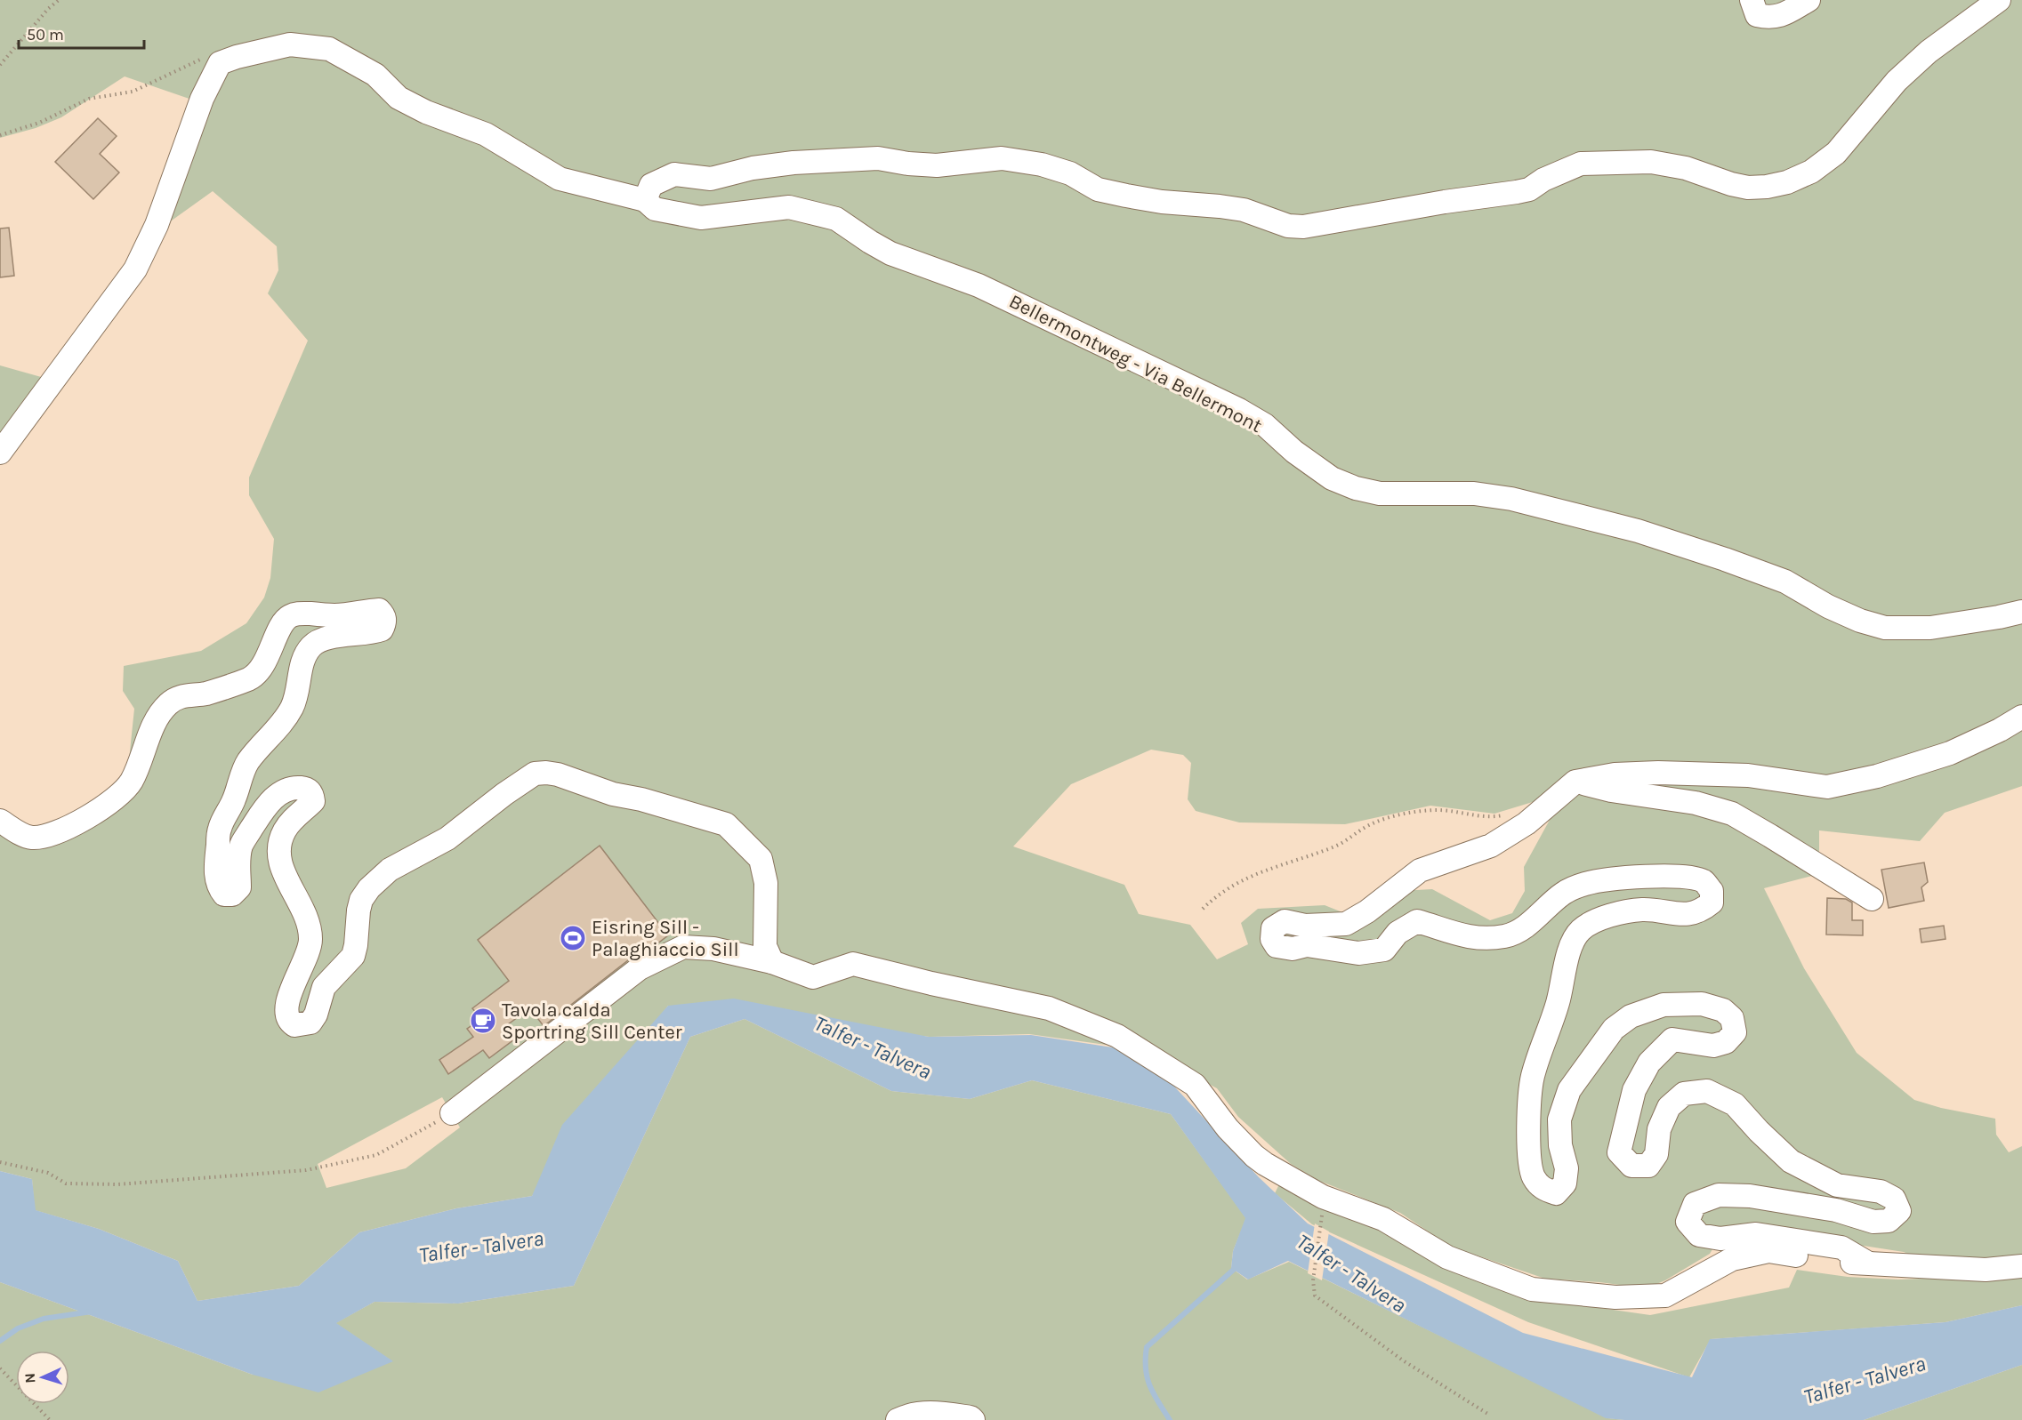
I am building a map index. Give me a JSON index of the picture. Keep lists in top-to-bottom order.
{
  "streets": {
    "street": ["Bellermontweg - Via Bellermont"]
  },
  "water": ["Talfer - Talvera"],
  "places": {
    "sports": ["Eisring Sill - Palaghiaccio Sill"],
    "cafe": ["Tavola calda Sportring Sill Center"]
  },
  "scale_bar": "50 m",
  "north": "left"
}
